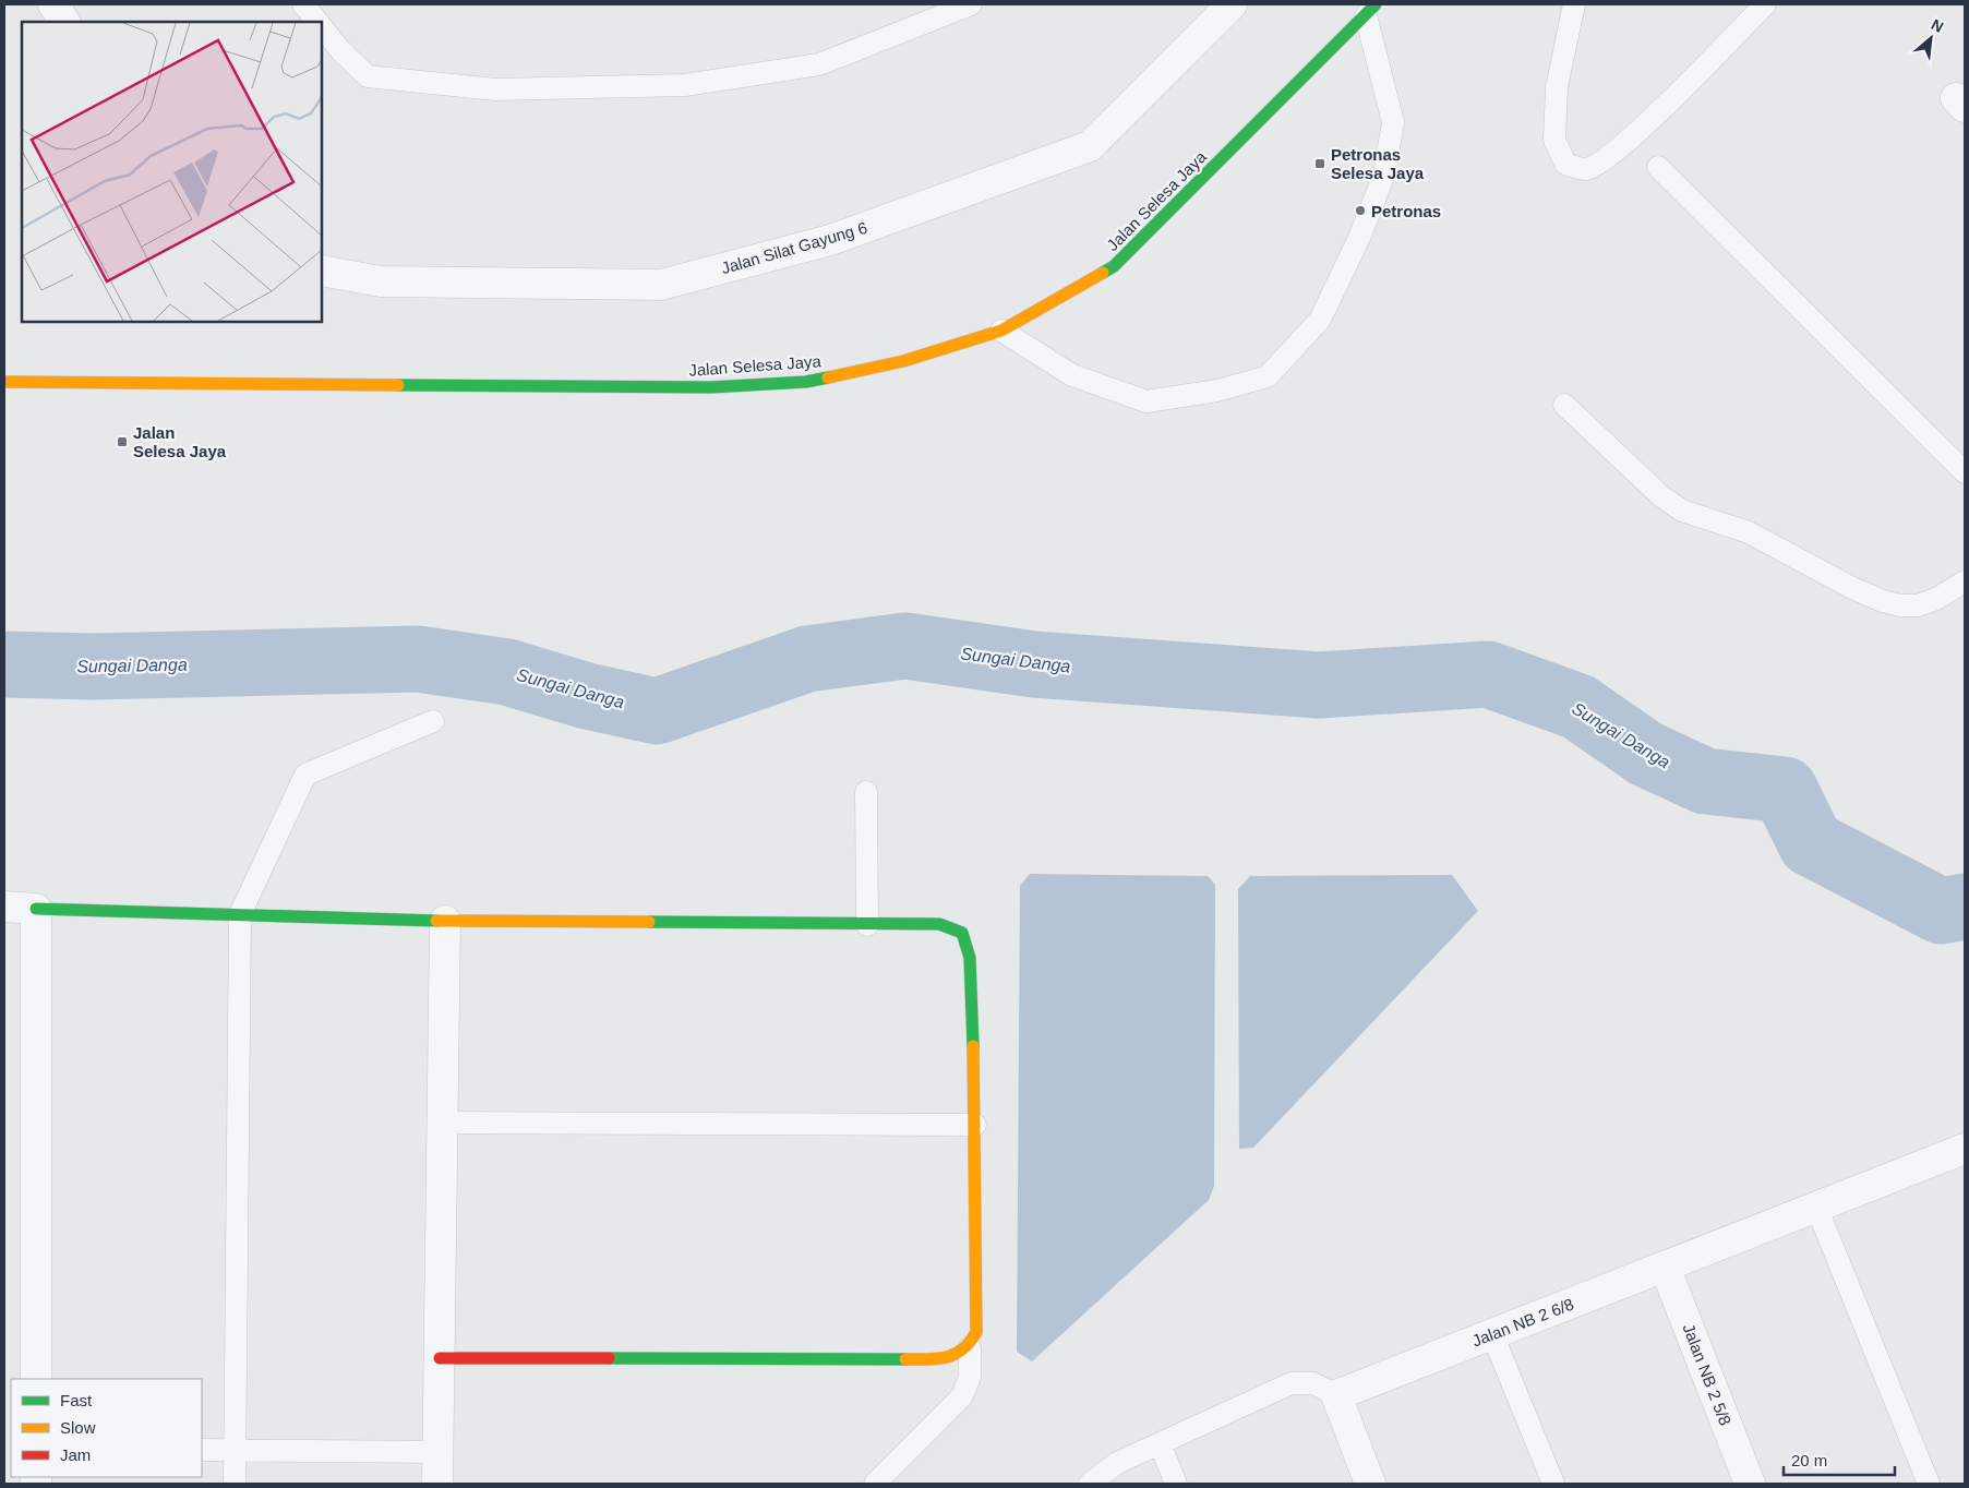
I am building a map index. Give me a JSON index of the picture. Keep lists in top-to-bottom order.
{
  "streets": {
    "street": [
      "Jalan Selesa Jaya",
      "Jalan Silat Gayung 6",
      "Jalan NB 2 6/8",
      "Jalan NB 2 5/8"
    ]
  },
  "crossings": [
    ["Jalan NB 2 6/8", "Jalan NB 2 5/8"]
  ],
  "water": ["Sungai Danga"],
  "places": {
    "transit": ["Petronas Selesa Jaya", "Jalan Selesa Jaya"],
    "other": ["Petronas"]
  },
  "legend": ["Fast", "Slow", "Jam"],
  "scale_bar": "20 m",
  "north": "top right"
}
